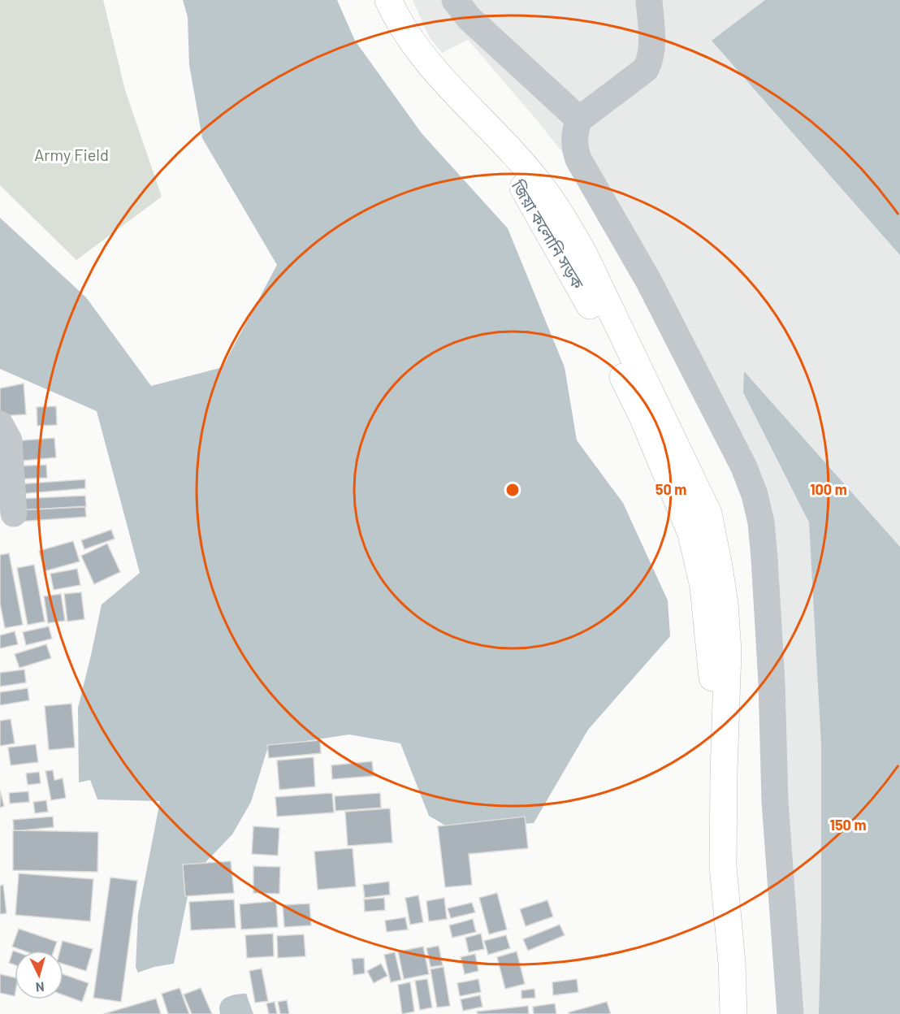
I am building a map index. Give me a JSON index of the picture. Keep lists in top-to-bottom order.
{
  "streets": {
    "main road": ["জিয়া কলোনি সড়ক"]
  },
  "parks": ["Army Field"],
  "north": "bottom",
  "rings": ["50 m", "100 m", "150 m"]
}
